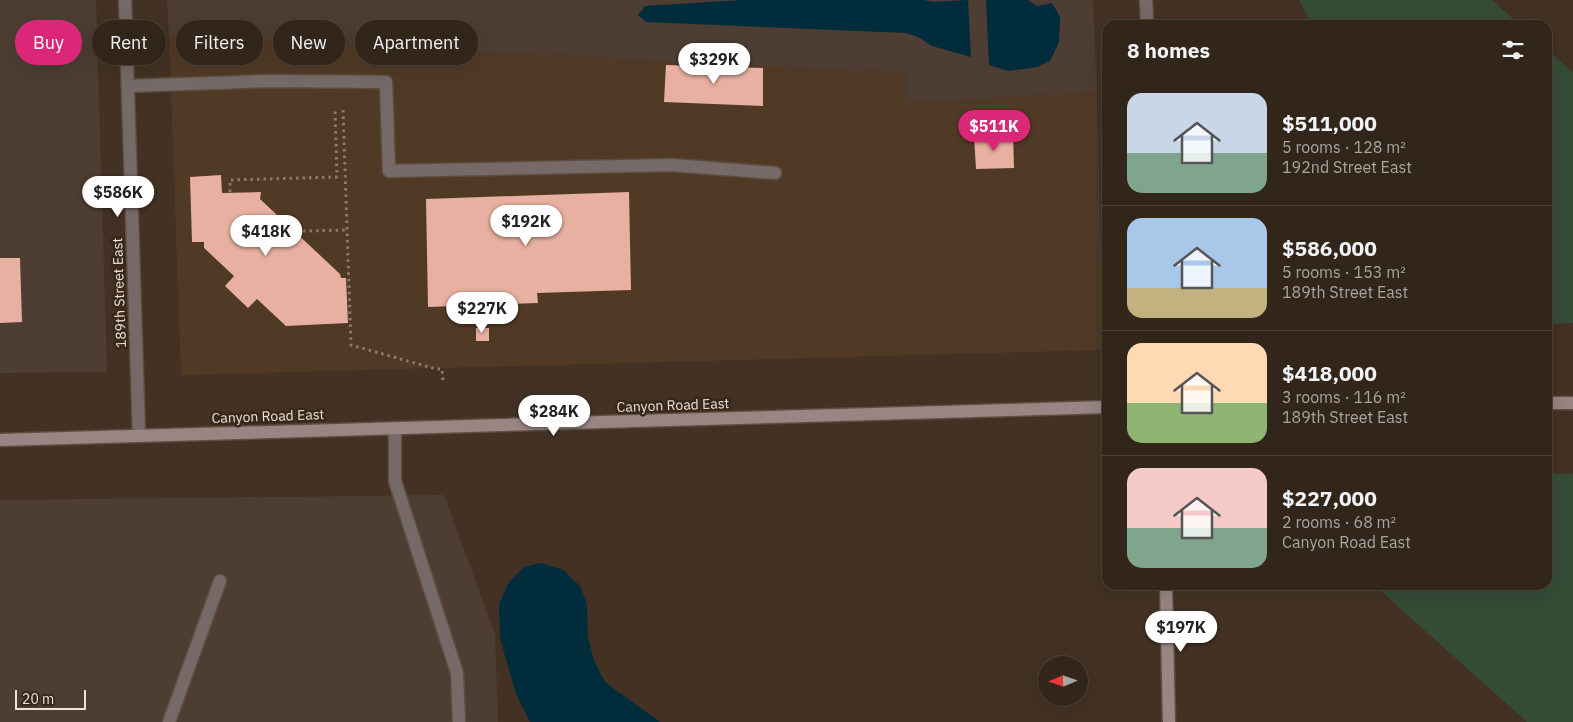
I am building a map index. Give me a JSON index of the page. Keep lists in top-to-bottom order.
{
  "streets": {
    "main road": ["Canyon Road East"],
    "street": ["189th Street East"]
  },
  "crossings": [
    ["189th Street East", "Canyon Road East"]
  ],
  "scale_bar": "20 m",
  "north": "left",
  "page": {
    "chip": [
      "Buy",
      "Rent",
      "Filters",
      "New",
      "Apartment"
    ],
    "heading": "8 homes",
    "price": [
      "$329K",
      "$511K",
      "$586K",
      "$192K",
      "$418K",
      "$227K",
      "$284K",
      "$197K"
    ],
    "list": [
      {
        "name": "$511,000",
        "note": "5 rooms · 128 m² · 192nd Street East"
      },
      {
        "name": "$586,000",
        "note": "5 rooms · 153 m² · 189th Street East"
      },
      {
        "name": "$418,000",
        "note": "3 rooms · 116 m² · 189th Street East"
      },
      {
        "name": "$227,000",
        "note": "2 rooms · 68 m² · Canyon Road East"
      }
    ],
    "scale": "20 m"
  }
}
